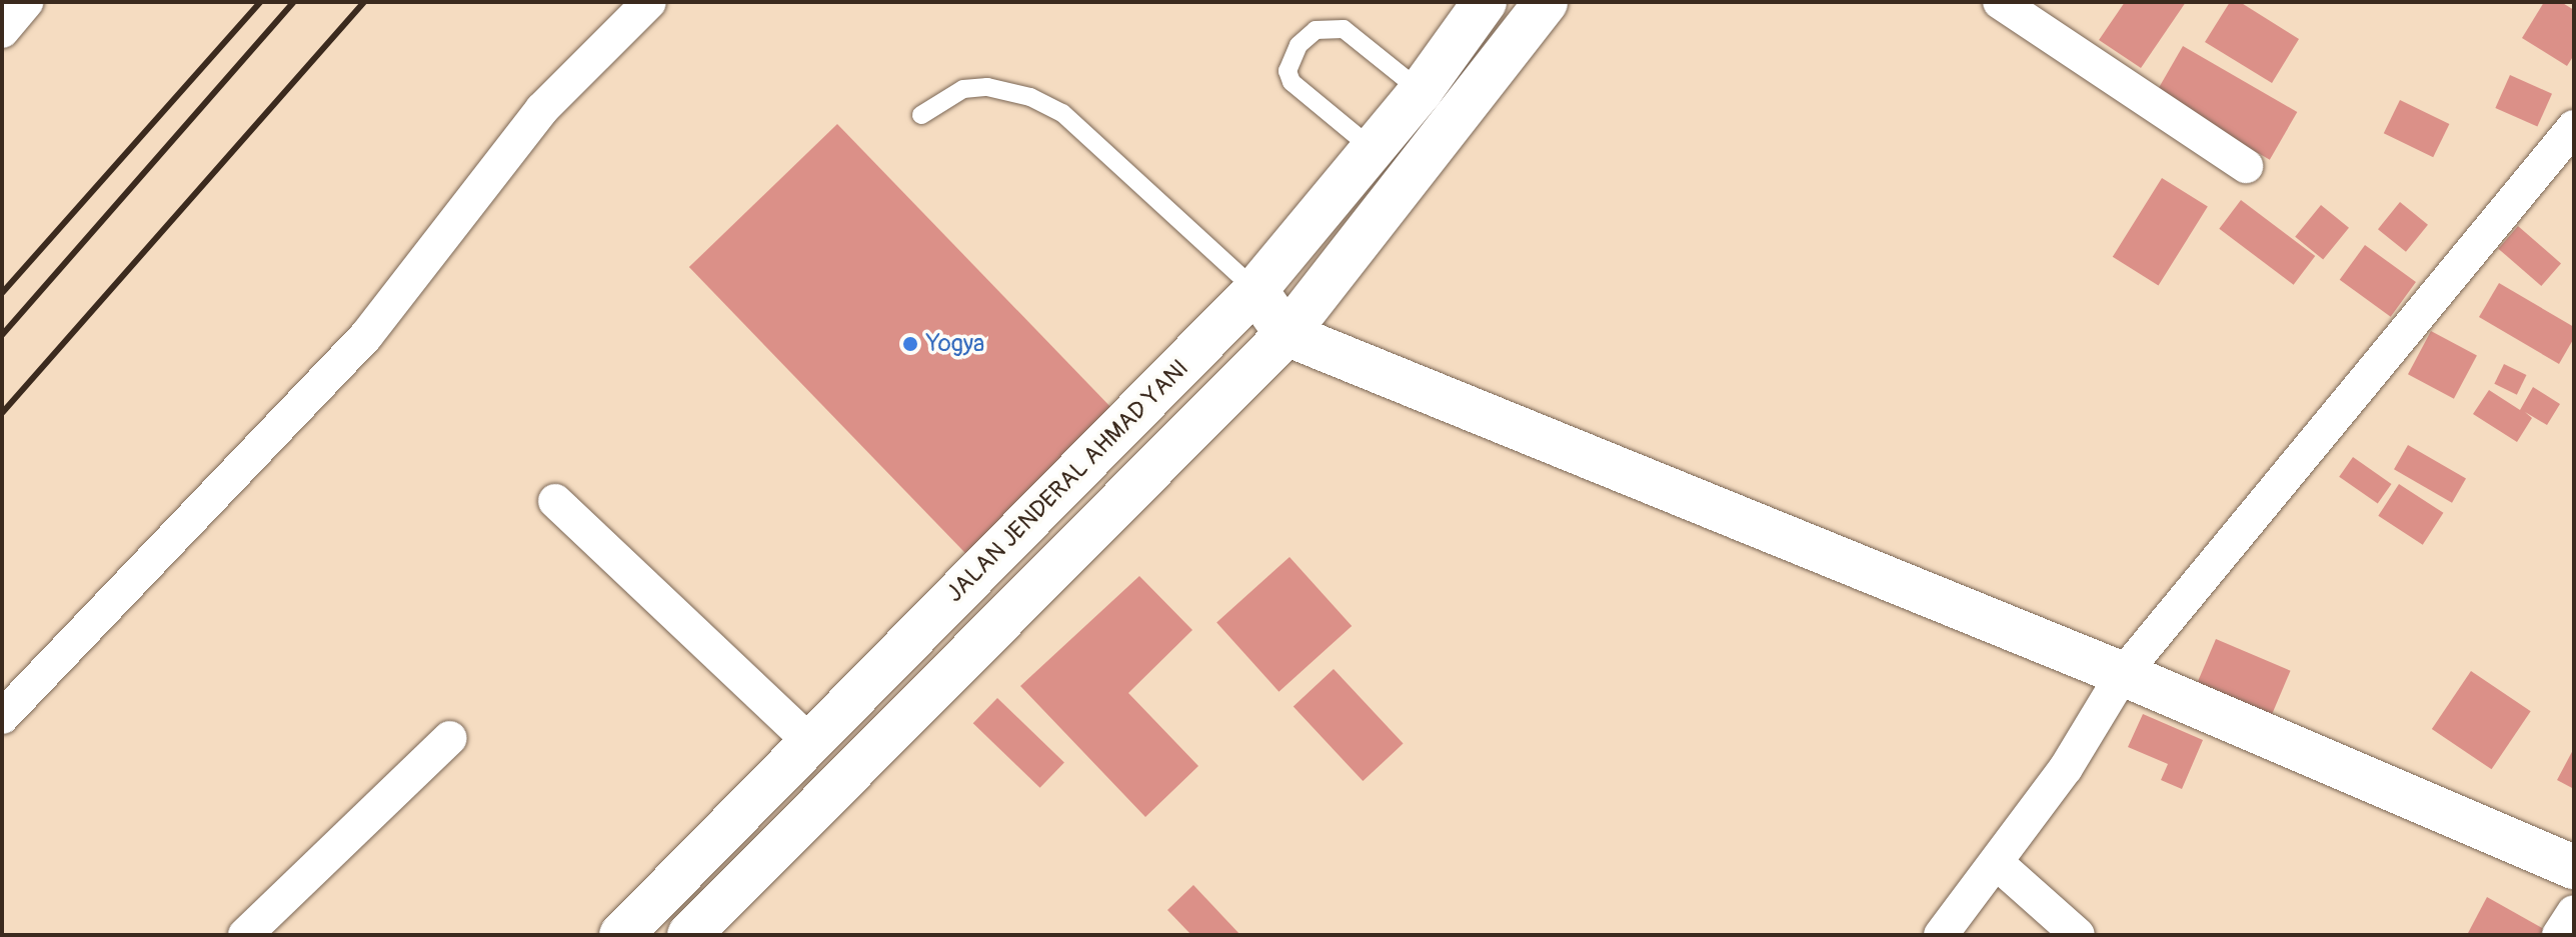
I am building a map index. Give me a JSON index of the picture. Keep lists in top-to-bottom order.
{
  "streets": {
    "main road": ["JALAN JENDERAL AHMAD YANI"]
  },
  "places": ["Yogya"]
}
